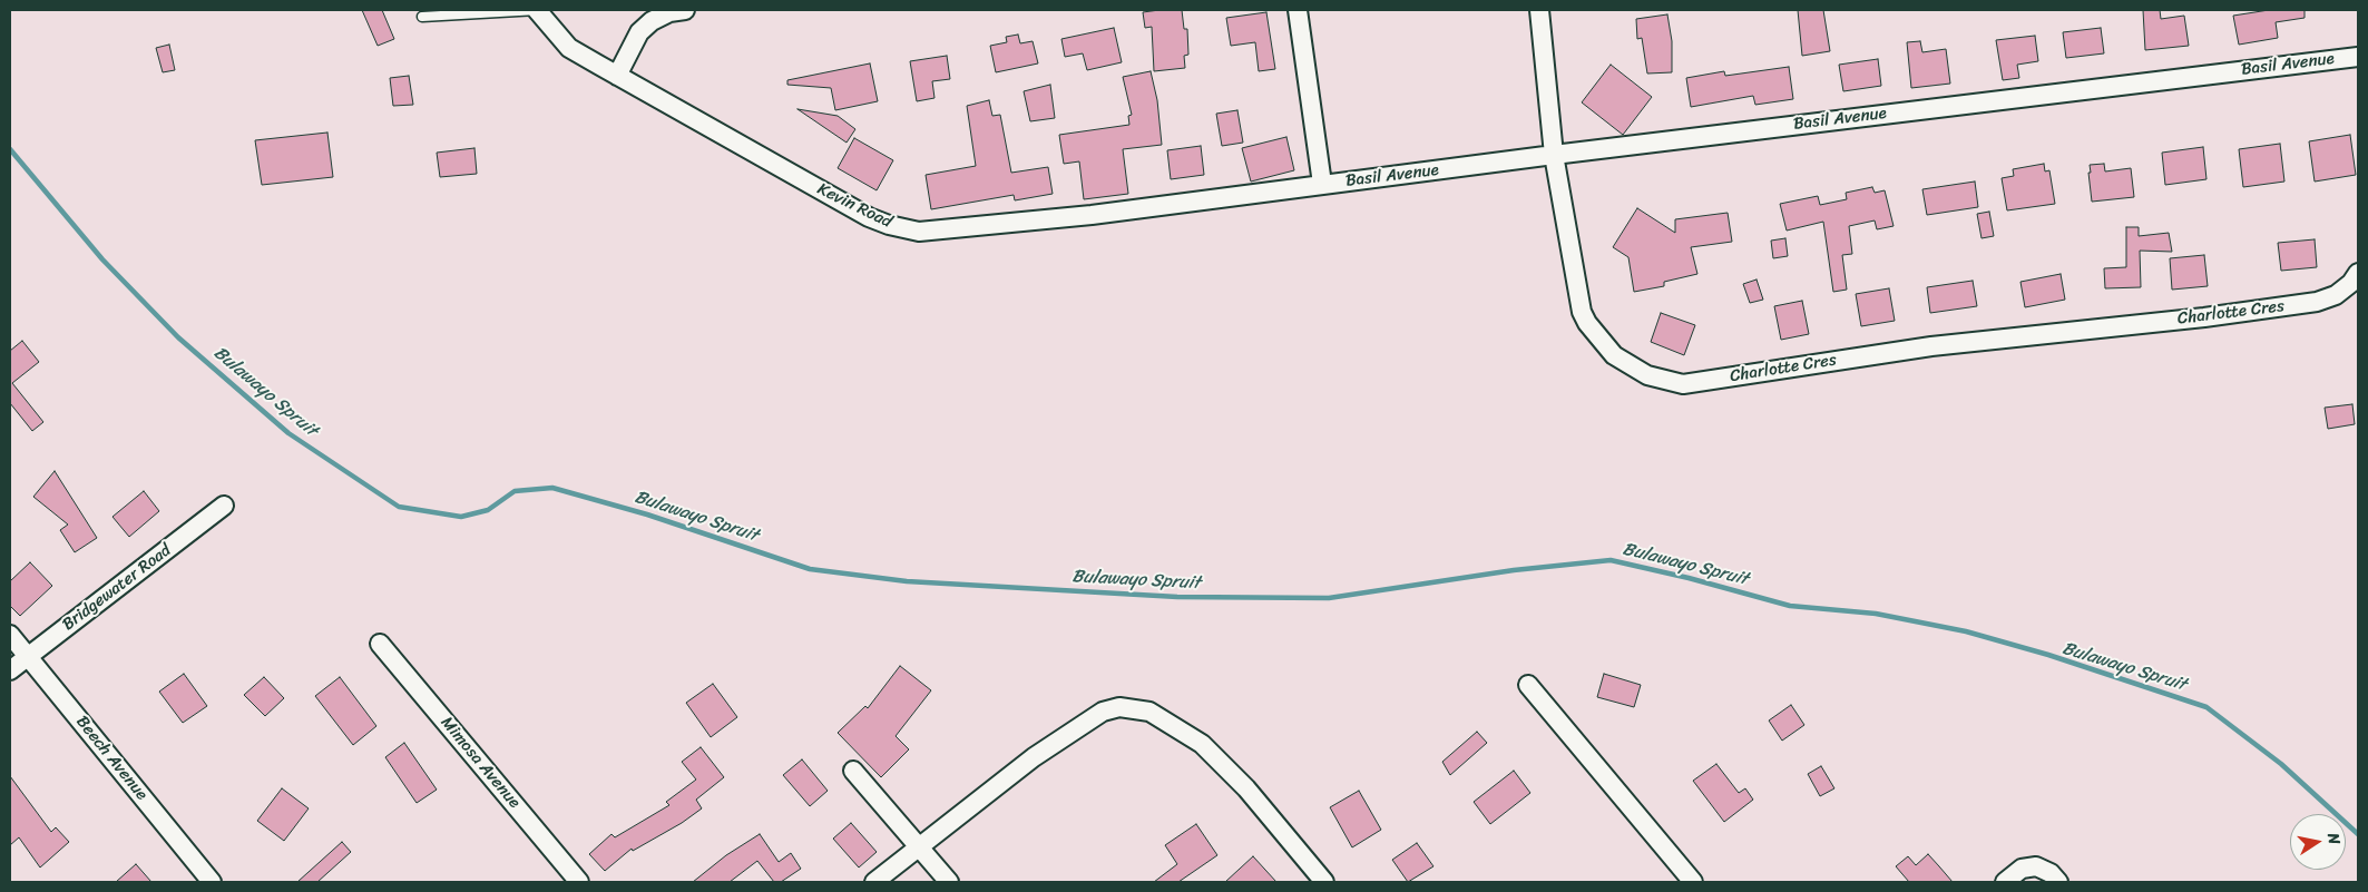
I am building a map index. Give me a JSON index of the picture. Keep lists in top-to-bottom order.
{
  "streets": {
    "street": [
      "Basil Avenue",
      "Kevin Road",
      "Charlotte Cres",
      "Bridgewater Road",
      "Beech Avenue",
      "Mimosa Avenue"
    ]
  },
  "crossings": [
    ["Basil Avenue", "Kevin Road"],
    ["Basil Avenue", "Charlotte Cres"],
    ["Bridgewater Road", "Beech Avenue"]
  ],
  "water": ["Bulawayo Spruit"],
  "north": "right"
}
